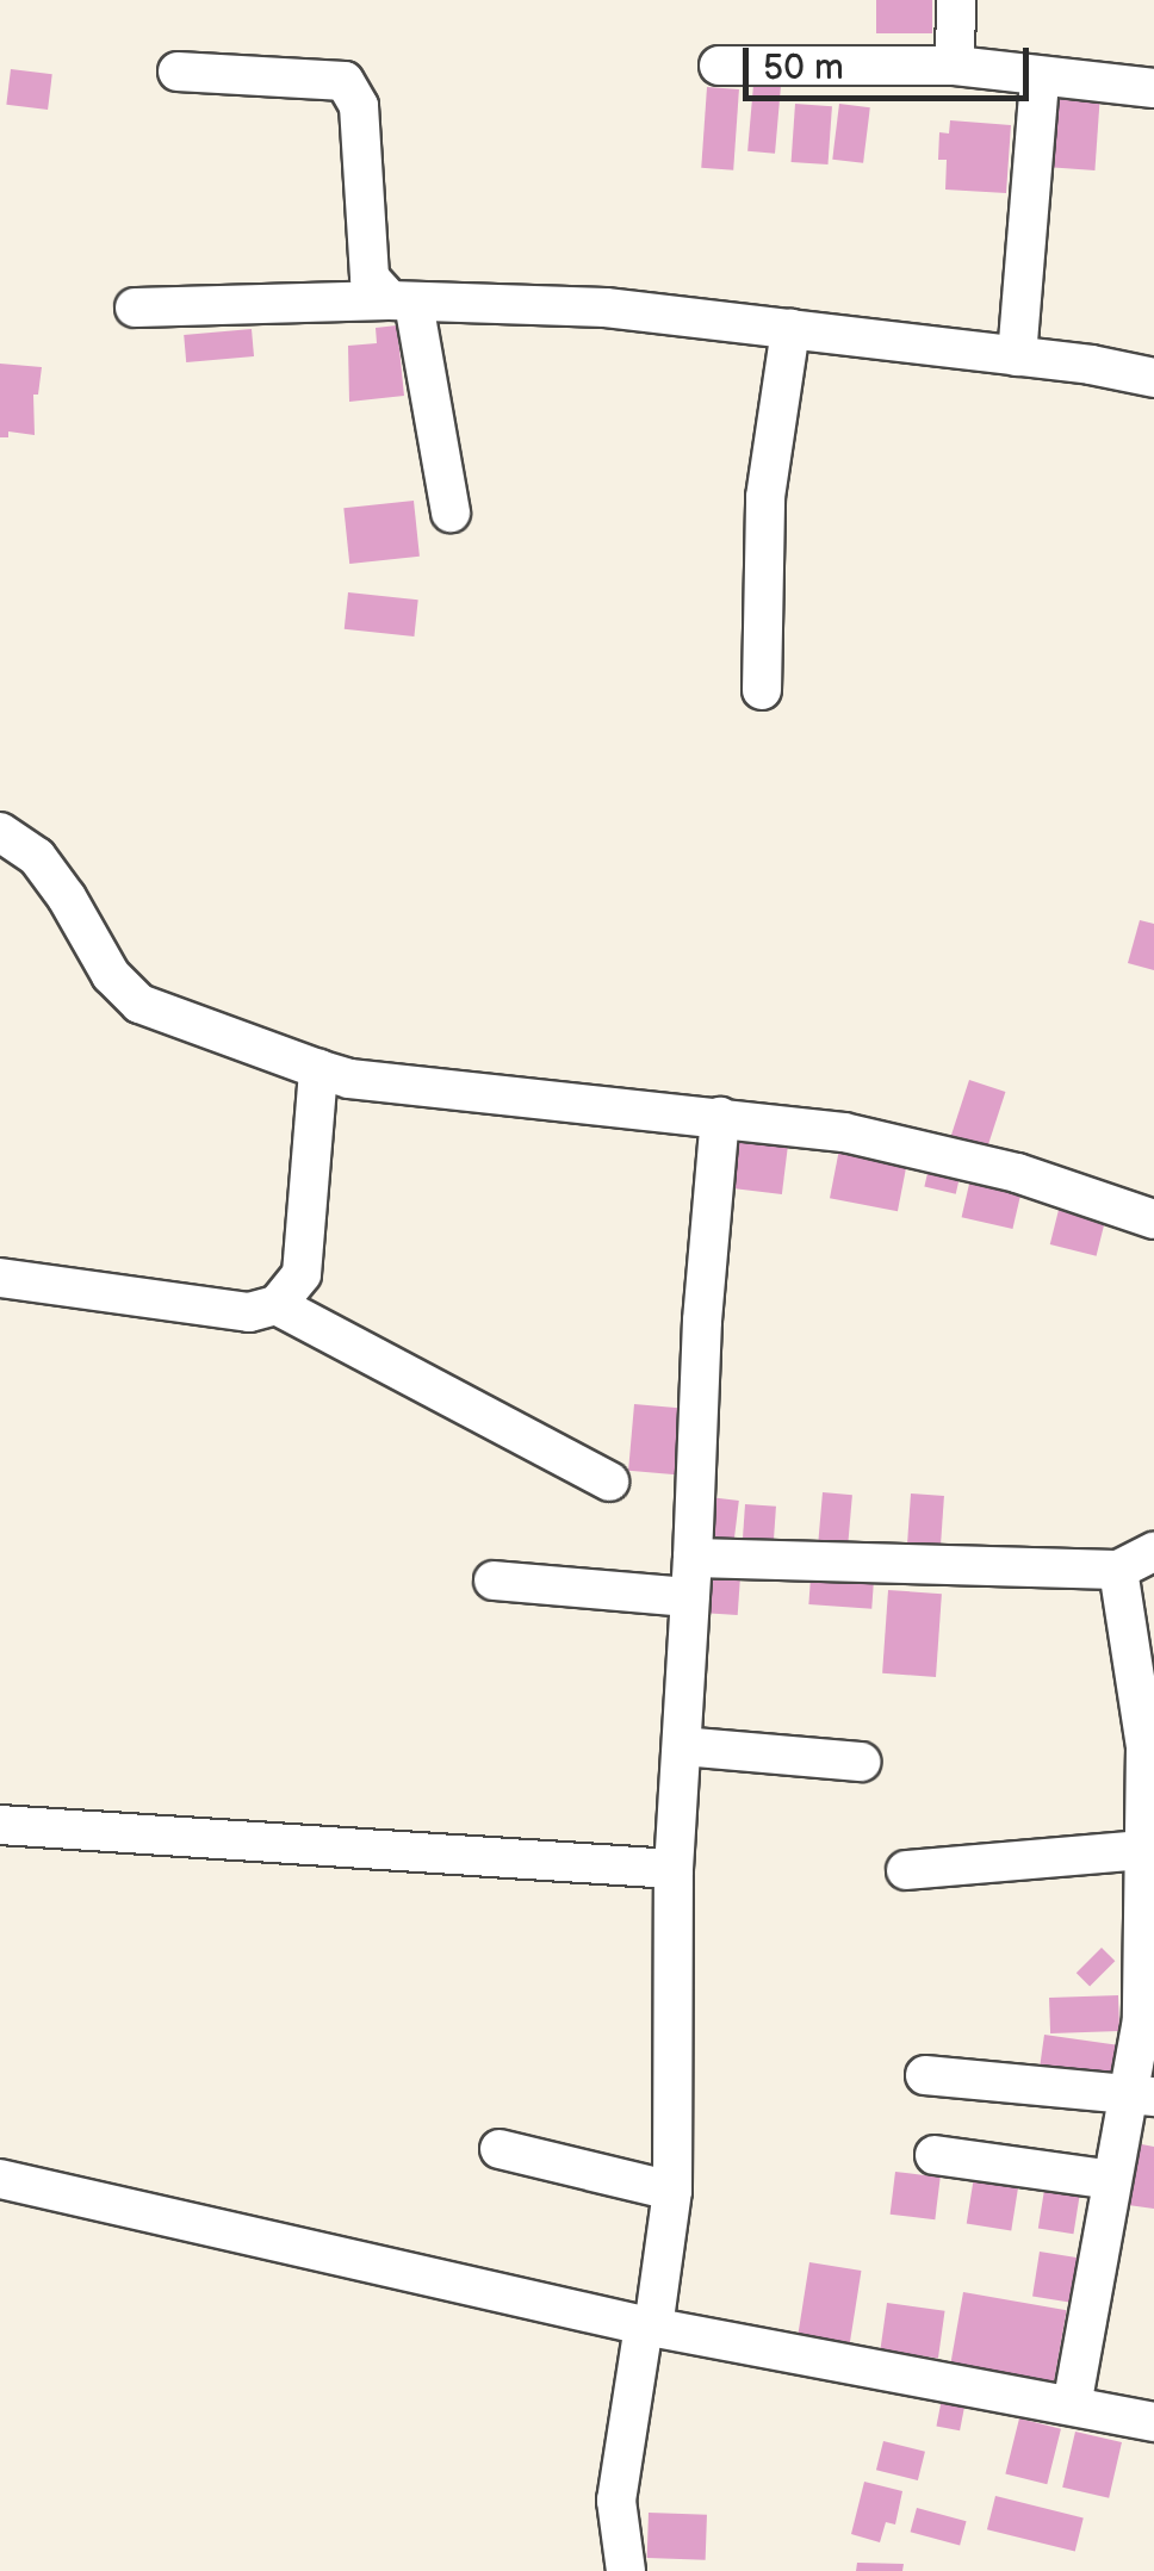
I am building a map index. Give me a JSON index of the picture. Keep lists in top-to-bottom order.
{
  "scale_bar": "50 m"
}
